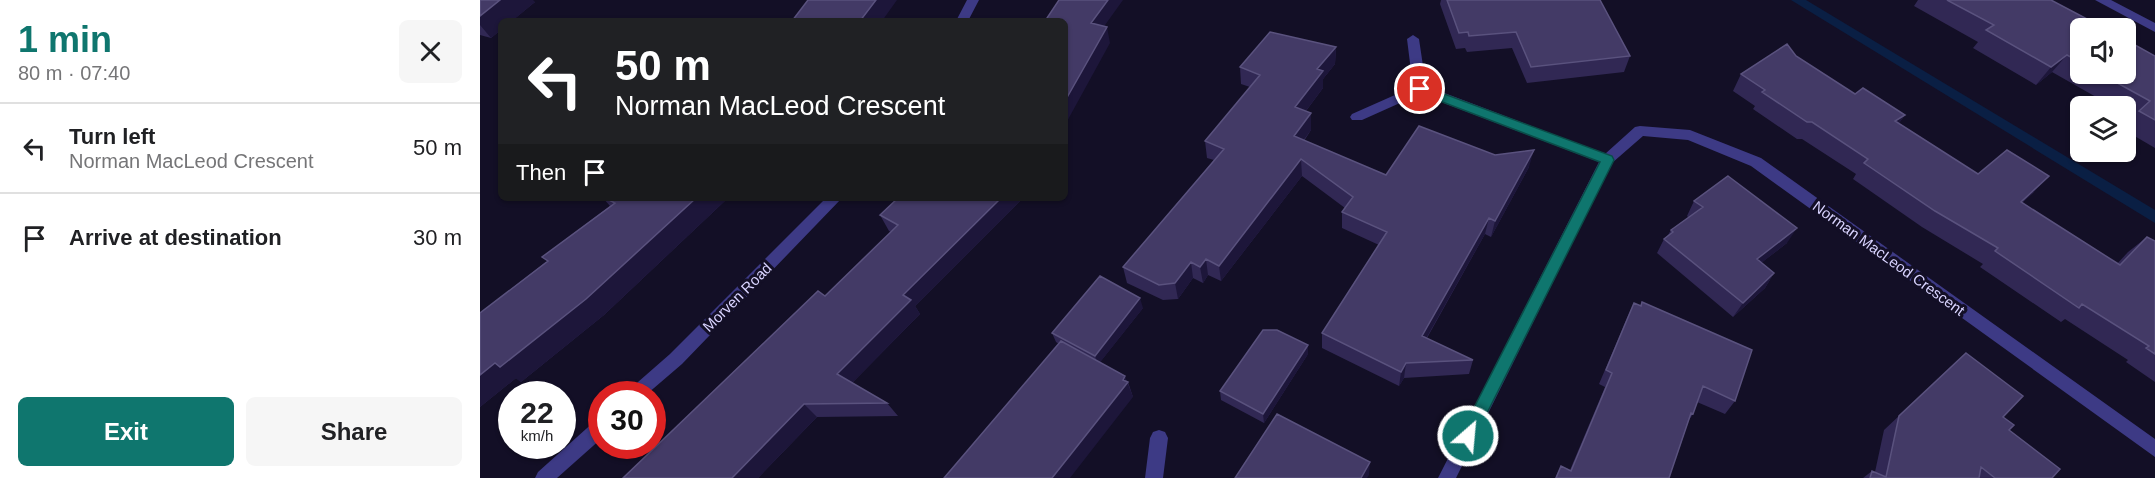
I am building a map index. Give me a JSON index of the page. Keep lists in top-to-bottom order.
{
  "streets": {
    "street": ["Norman MacLeod Crescent", "Morven Road"]
  },
  "page": {
    "heading": ["1 min", "80 m · 07:40"],
    "turn": ["50 m", "Norman MacLeod Crescent"],
    "list": [
      {
        "name": "Turn left",
        "note": "Norman MacLeod Crescent",
        "value": "50 m"
      },
      {
        "name": "Arrive at destination",
        "value": "30 m"
      }
    ],
    "then": "Then",
    "speed": "22 km/h",
    "limit": "30",
    "buttons": ["Exit", "Share"]
  }
}
